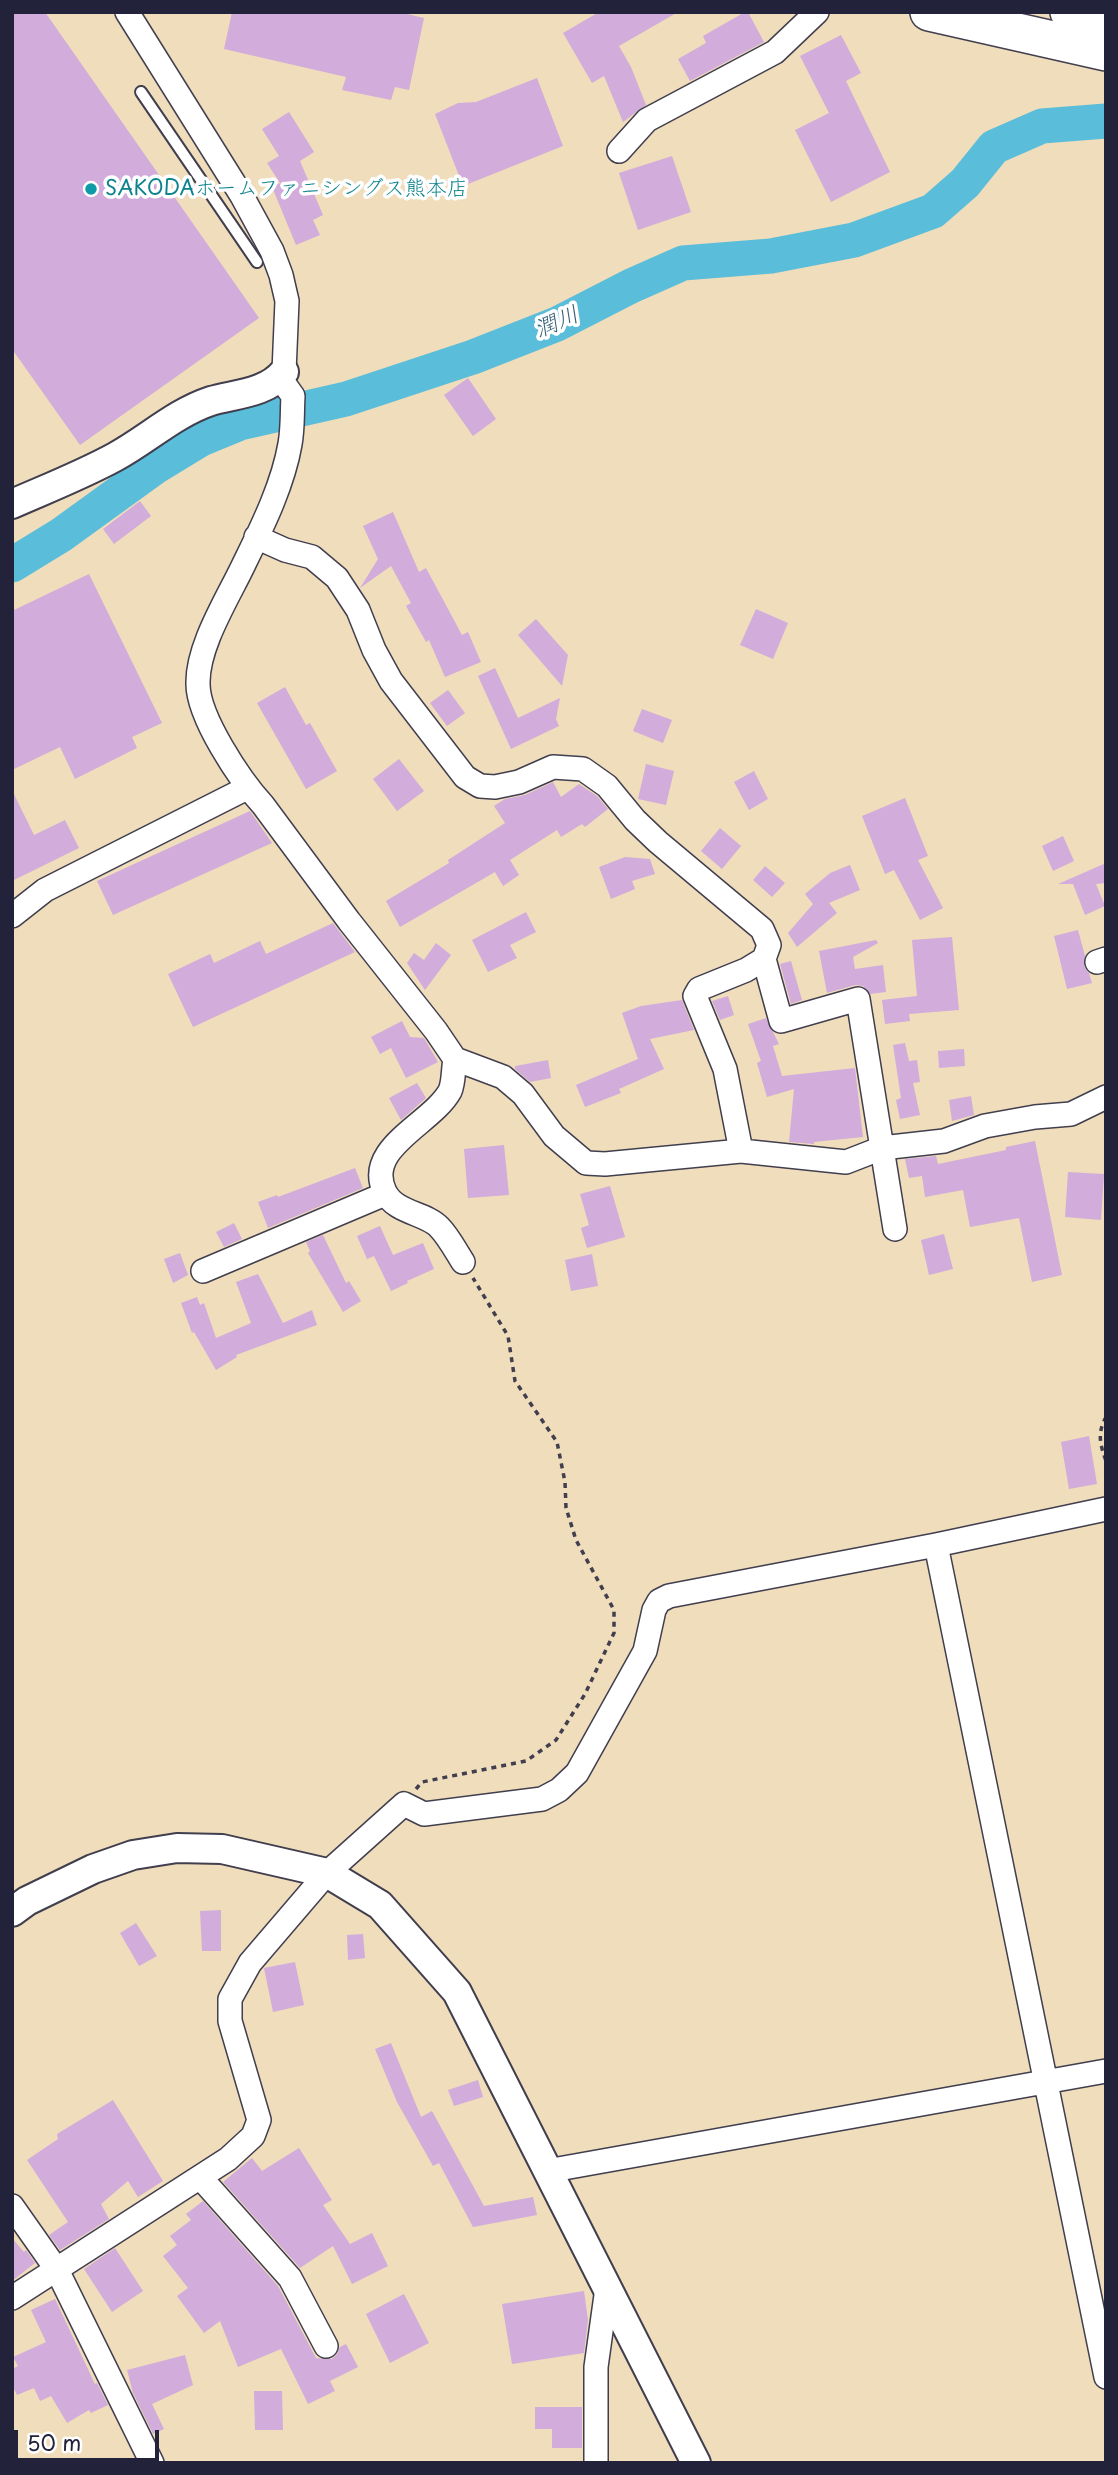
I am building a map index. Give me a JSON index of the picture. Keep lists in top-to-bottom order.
{
  "water": ["潤川"],
  "places": ["SAKODAホームファニシングス熊本店"],
  "scale_bar": "50 m"
}
